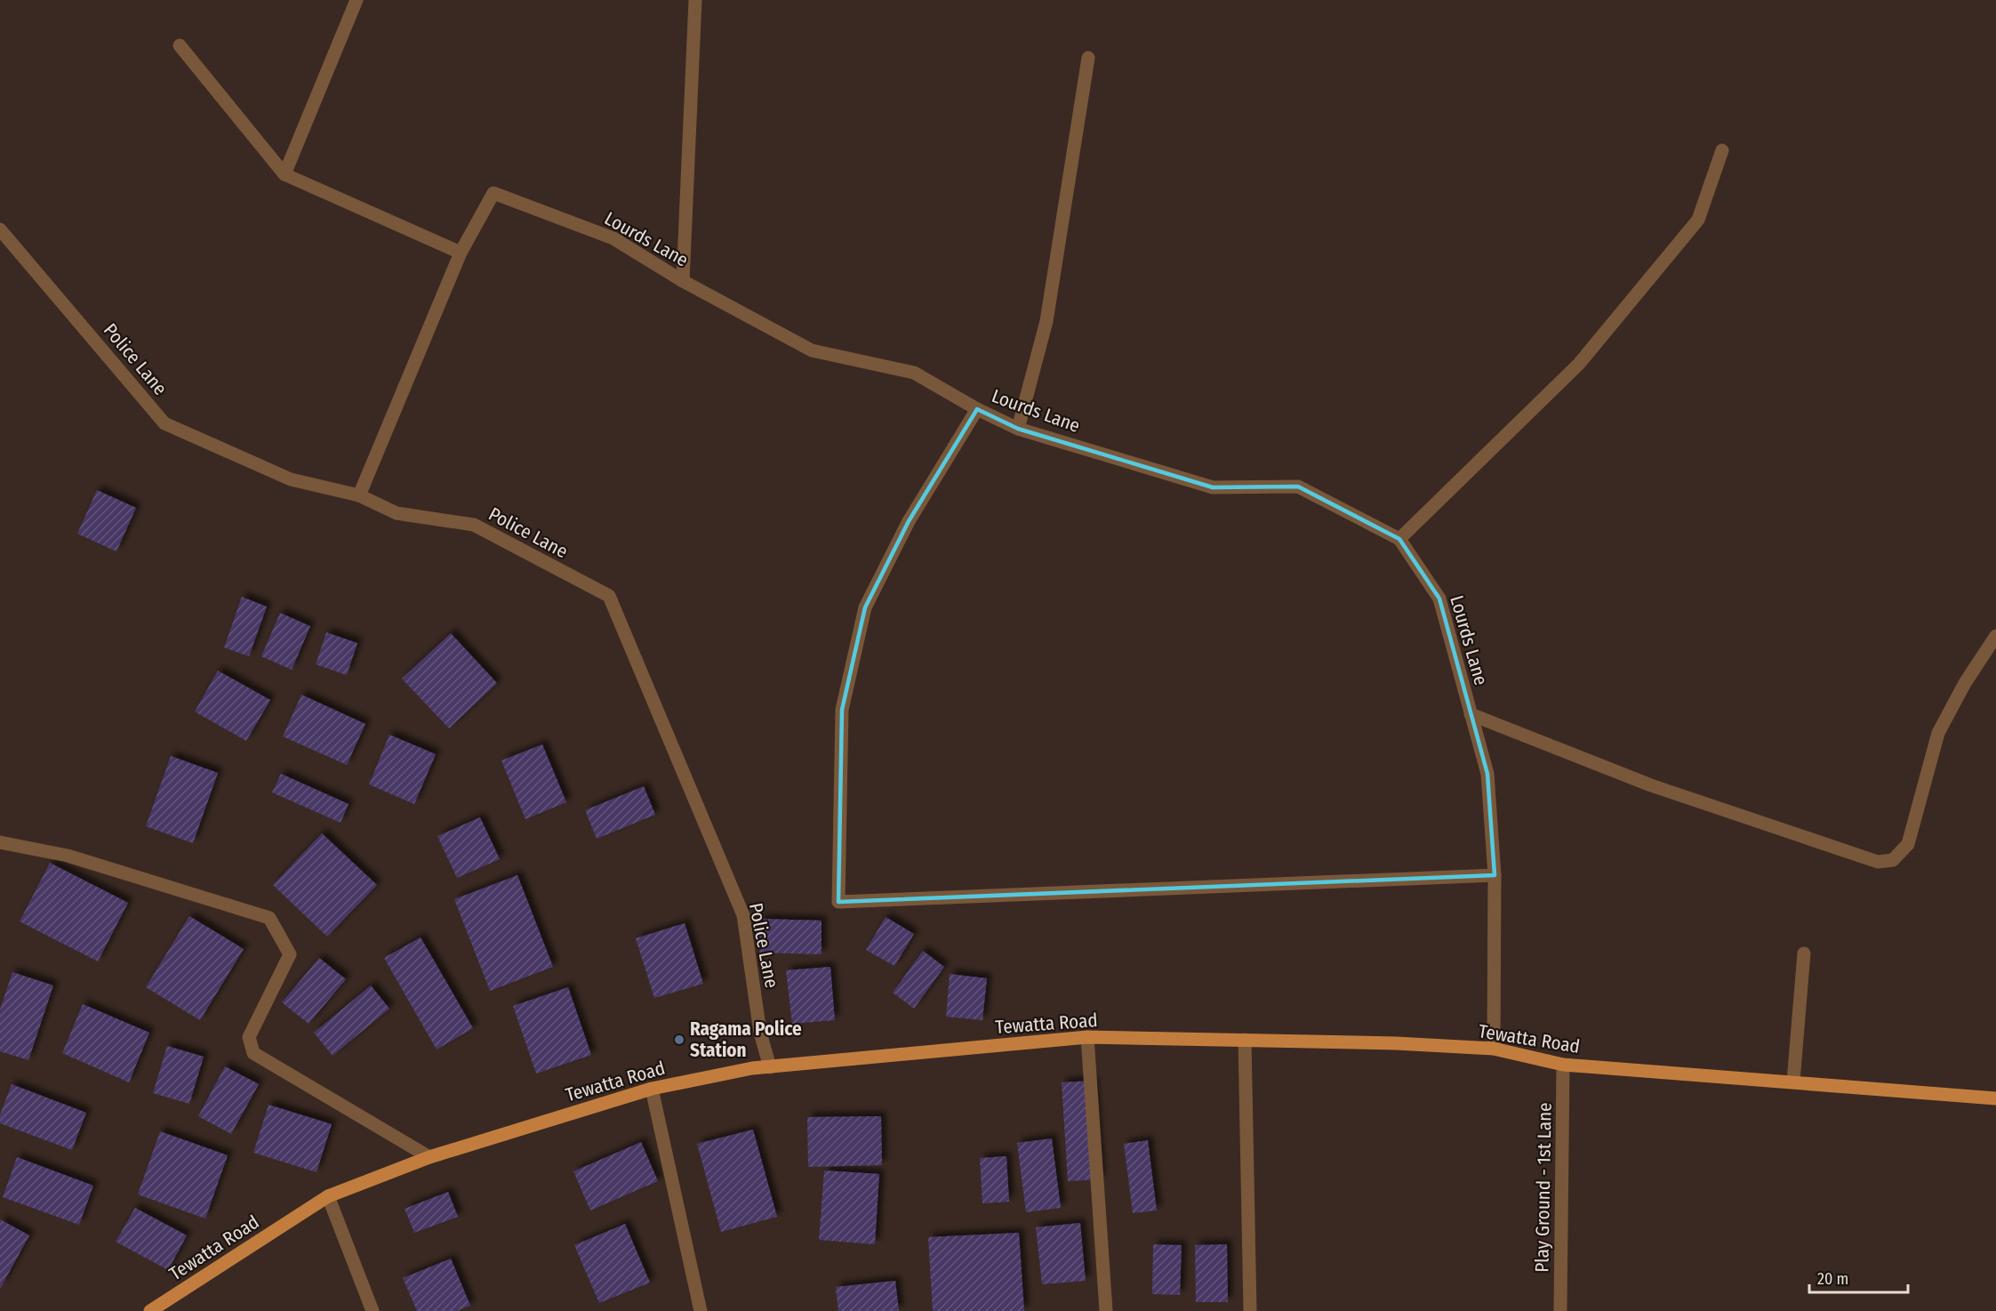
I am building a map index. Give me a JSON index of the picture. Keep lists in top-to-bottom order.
{
  "streets": {
    "main road": ["Tewatta Road"],
    "street": ["Lourds Lane", "Police Lane", "Play Ground - 1st Lane"]
  },
  "crossings": [
    ["Lourds Lane", "Police Lane"],
    ["Lourds Lane", "Tewatta Road"],
    ["Police Lane", "Tewatta Road"],
    ["Tewatta Road", "Play Ground - 1st Lane"]
  ],
  "places": ["Ragama Police Station"],
  "scale_bar": "20 m"
}
